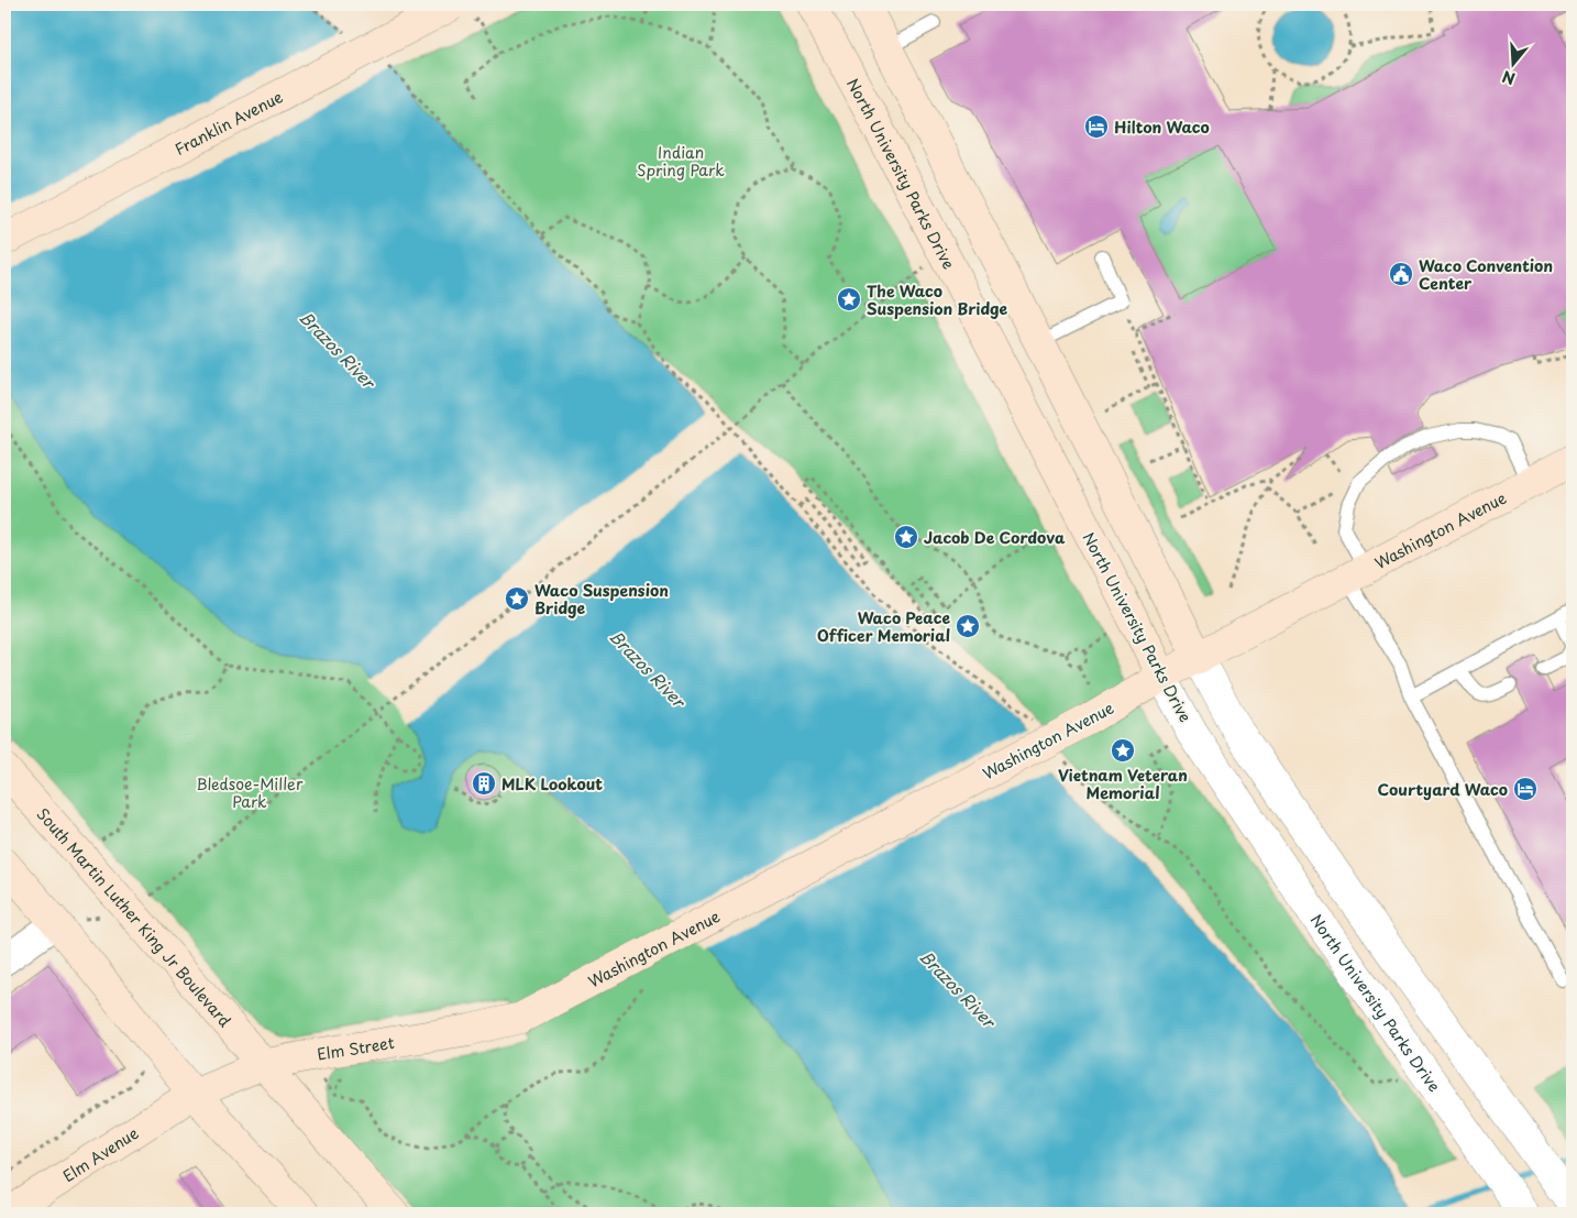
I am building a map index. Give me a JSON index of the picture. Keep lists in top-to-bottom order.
{
  "streets": {
    "main road": [
      "Franklin Avenue",
      "North University Parks Drive",
      "Washington Avenue",
      "South Martin Luther King Jr Boulevard",
      "Elm Street",
      "Elm Avenue"
    ]
  },
  "crossings": [
    ["North University Parks Drive", "Washington Avenue"],
    ["Washington Avenue", "Elm Street"],
    ["South Martin Luther King Jr Boulevard", "Elm Street"],
    ["Elm Street", "Elm Avenue"]
  ],
  "water": ["Brazos River"],
  "parks": ["Indian Spring Park", "Bledsoe-Miller Park"],
  "places": {
    "hotel": ["Hilton Waco", "Courtyard Waco"],
    "public building": ["Waco Convention Center"],
    "place": [
      "The Waco Suspension Bridge",
      "Jacob De Cordova",
      "Waco Suspension Bridge",
      "Waco Peace Officer Memorial",
      "Vietnam Veteran Memorial"
    ],
    "building": ["MLK Lookout"]
  },
  "north": "bottom"
}
